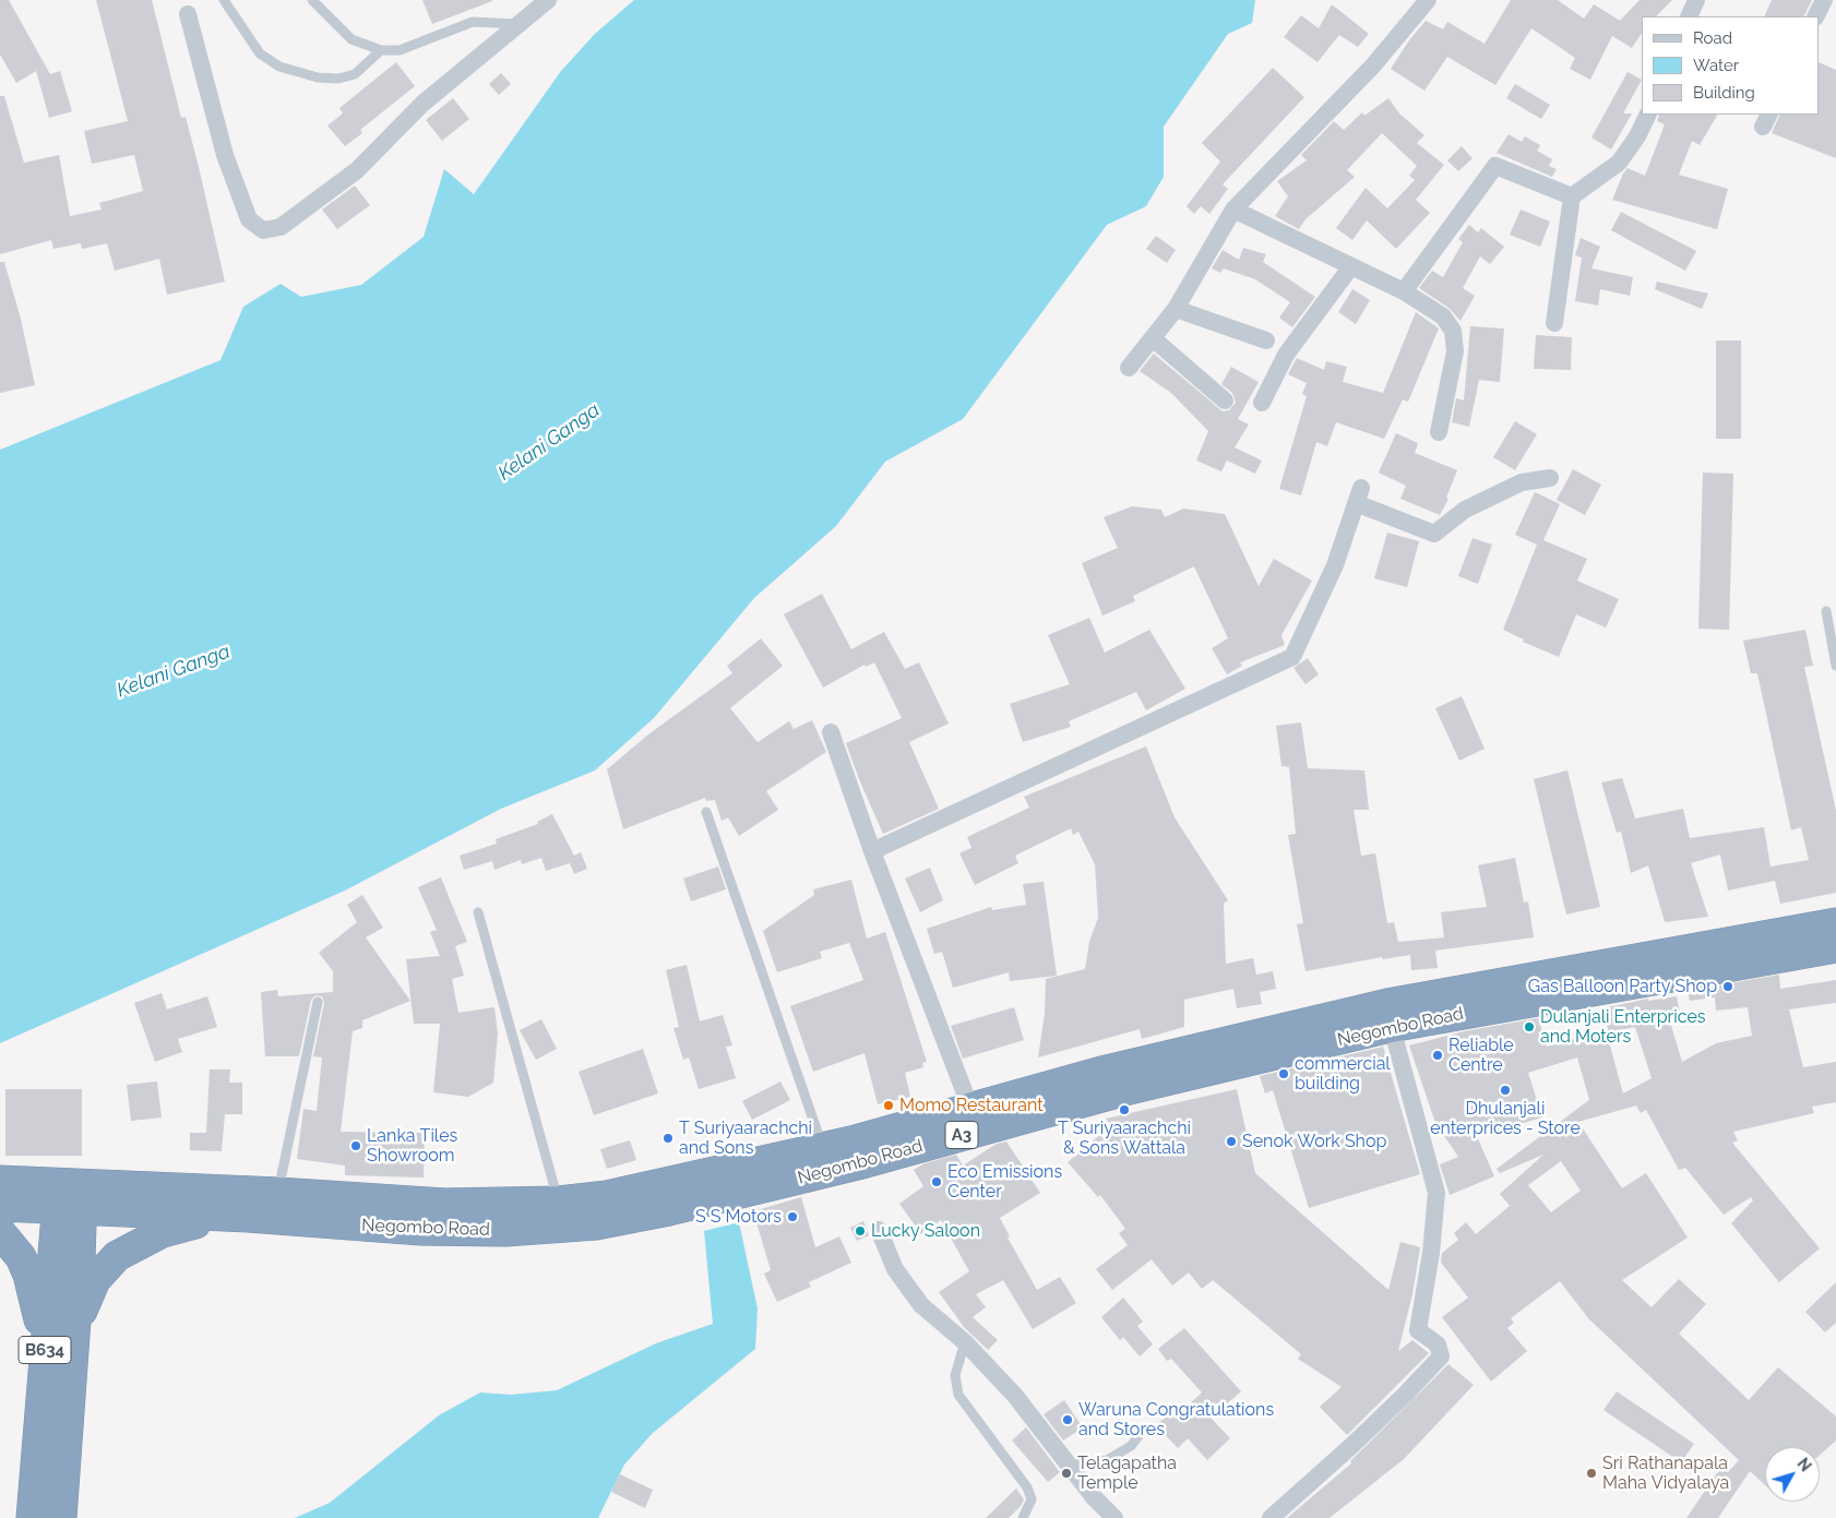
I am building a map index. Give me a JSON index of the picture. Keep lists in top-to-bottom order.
{
  "streets": {
    "highway": ["Negombo Road", "A3", "B634"]
  },
  "crossings": [
    ["Negombo Road", "B634"]
  ],
  "water": ["Kelani Ganga"],
  "places": [
    "Gas Balloon Party Shop",
    "Dulanjali Enterprices and Moters",
    "Reliable Centre",
    "commercial building",
    "Dhulanjali enterprices - Store",
    "Momo Restaurant",
    "T Suriyaarachchi & Sons Wattala",
    "T Suriyaarachchi and Sons",
    "Senok Work Shop",
    "Lanka Tiles Showroom",
    "Eco Emissions Center",
    "S S Motors",
    "Lucky Saloon",
    "Waruna Congratulations and Stores",
    "Telagapatha Temple",
    "Sri Rathanapala Maha Vidyalaya"
  ],
  "legend": ["Road", "Water", "Building"],
  "north": "top right"
}
